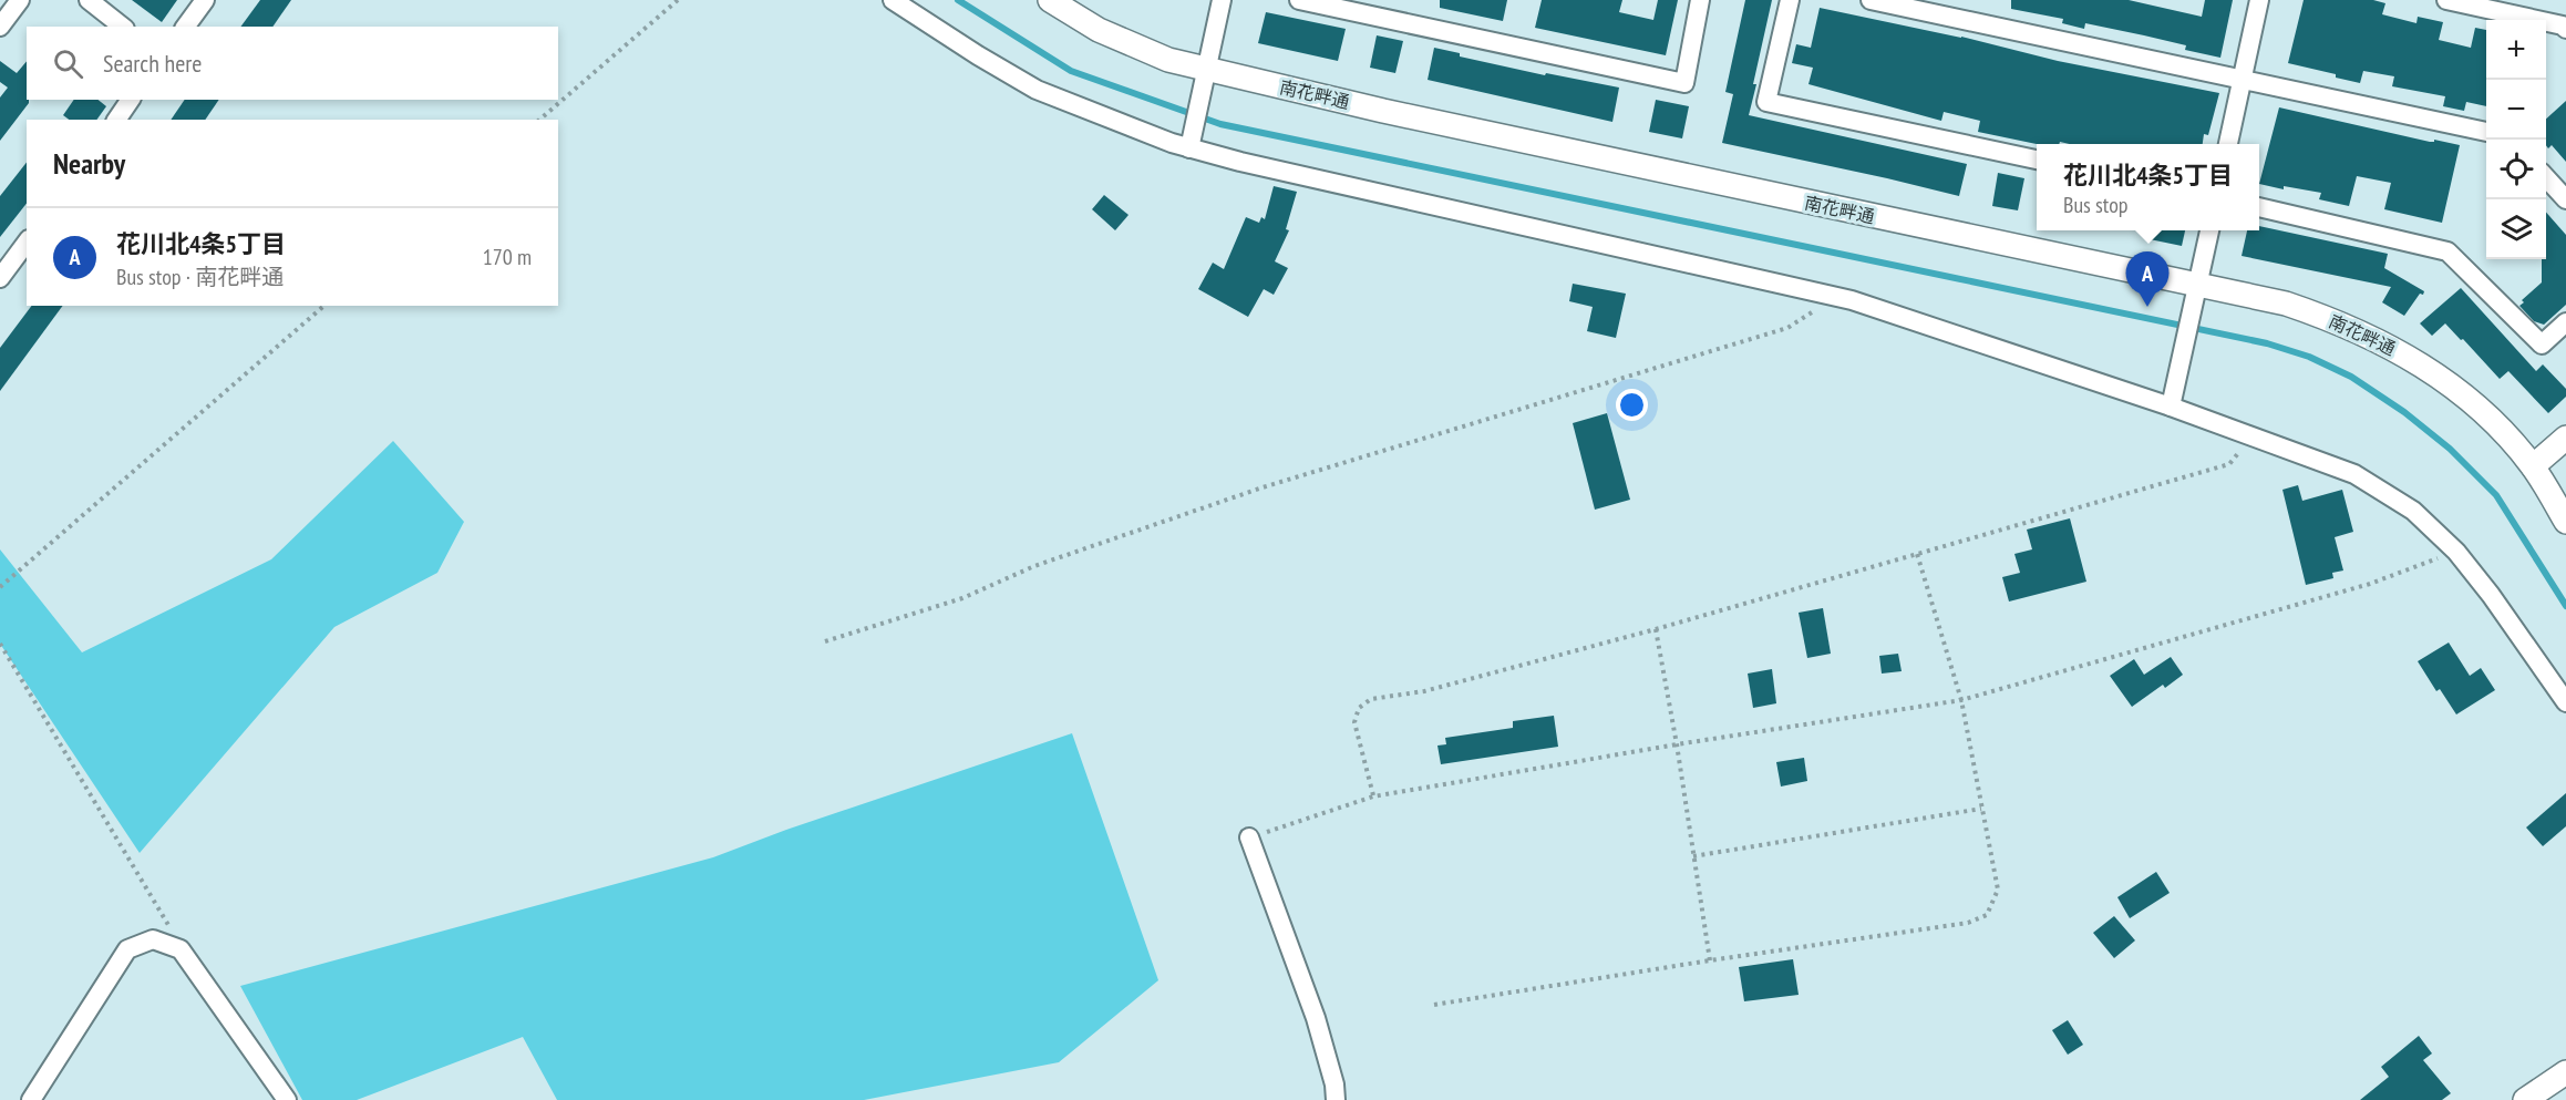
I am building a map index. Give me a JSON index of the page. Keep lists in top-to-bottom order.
{
  "streets": {
    "street": ["南花畔通"]
  },
  "page": {
    "map_buttons": ["+", "−"],
    "search": "Search here",
    "heading": "Nearby",
    "popup": ["花川北4条5丁目", "Bus stop"],
    "list": [
      {
        "mark": "A",
        "name": "花川北4条5丁目",
        "note": "Bus stop · 南花畔通",
        "value": "170 m"
      }
    ],
    "pins": "A"
  }
}
